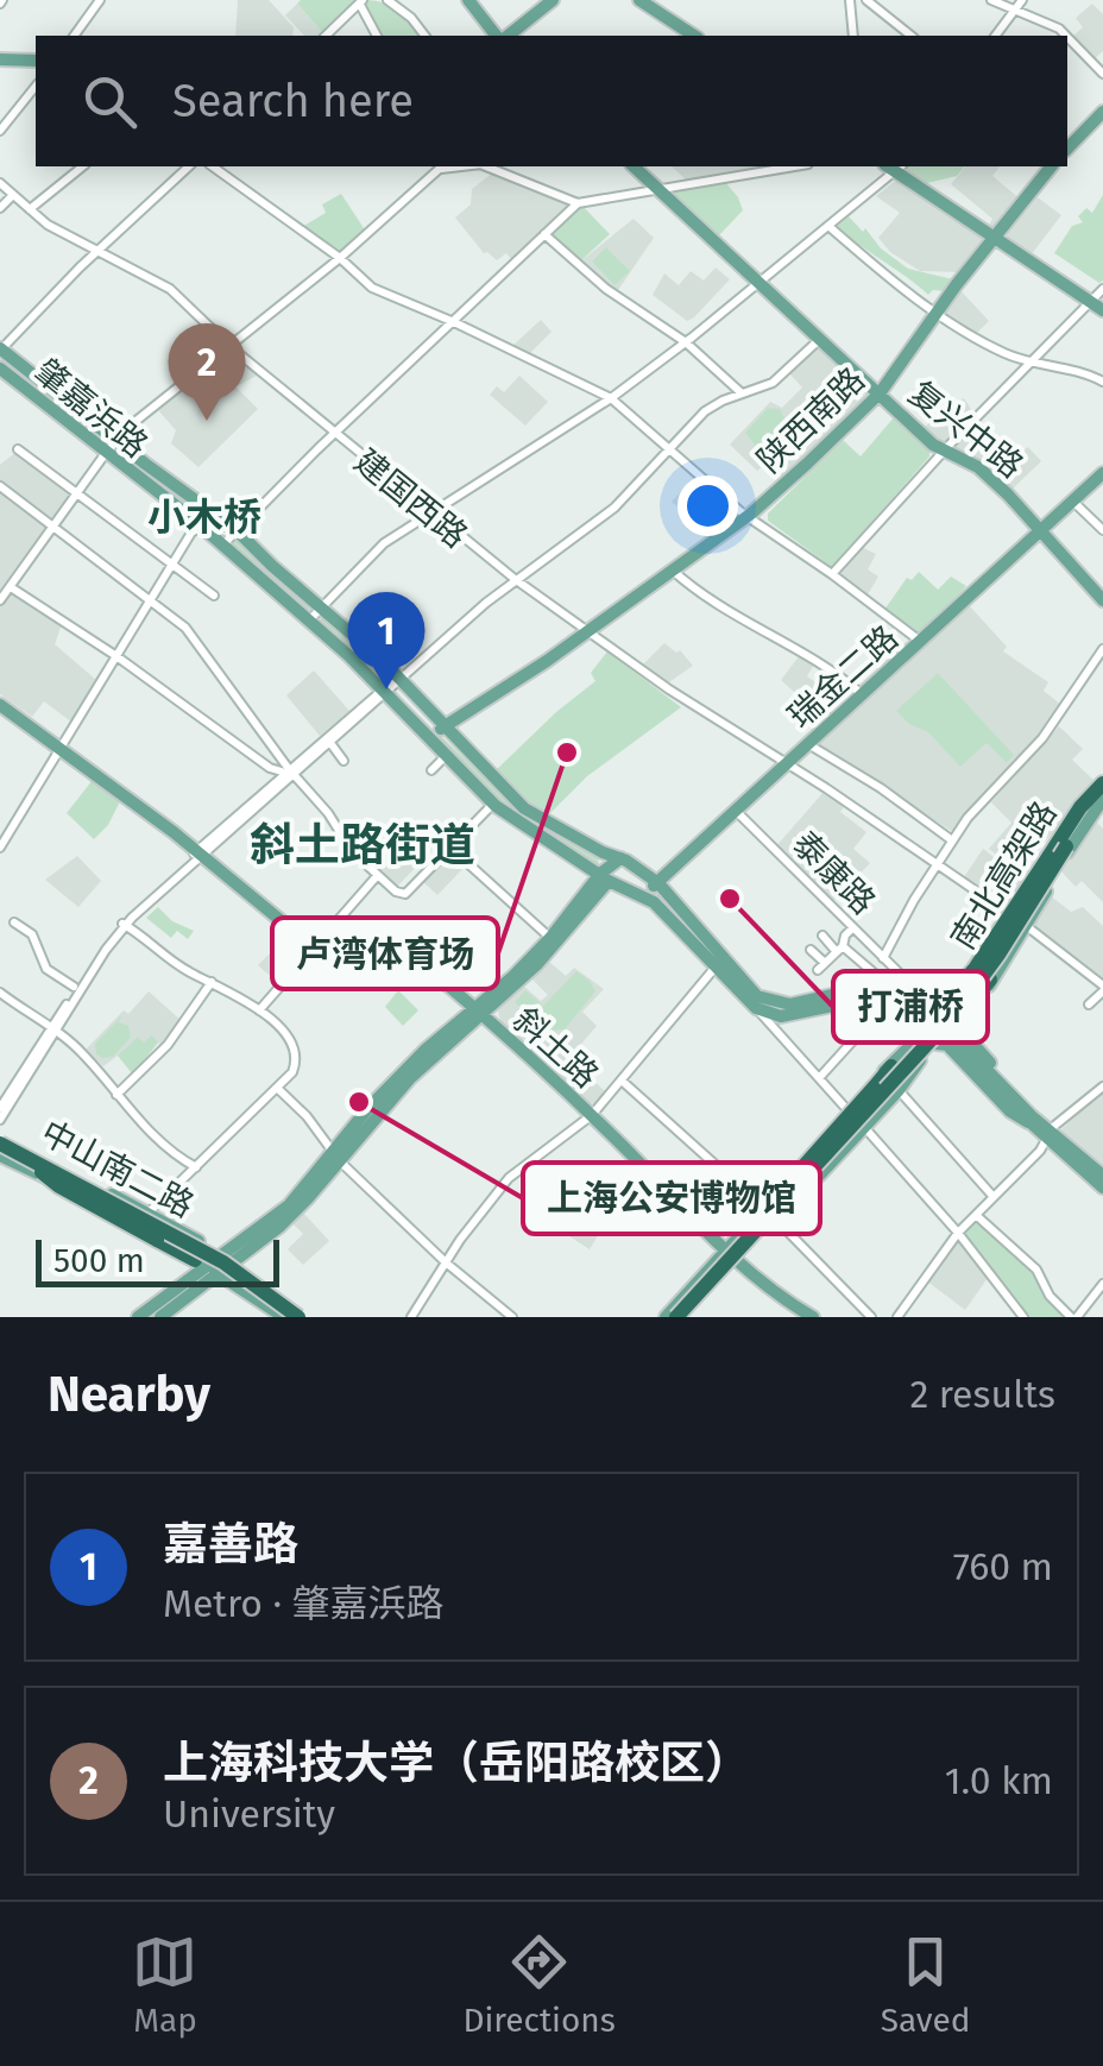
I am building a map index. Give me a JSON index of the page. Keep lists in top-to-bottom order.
{
  "streets": {
    "highway": ["南北高架路"],
    "main road": [
      "肇嘉浜路",
      "陕西南路",
      "复兴中路",
      "瑞金二路",
      "斜土路",
      "中山南二路"
    ],
    "street": ["建国西路", "泰康路"]
  },
  "crossings": [
    ["肇嘉浜路", "陕西南路"],
    ["肇嘉浜路", "瑞金二路"],
    ["陕西南路", "复兴中路"],
    ["陕西南路", "建国西路"],
    ["复兴中路", "瑞金二路"],
    ["建国西路", "瑞金二路"],
    ["瑞金二路", "泰康路"]
  ],
  "districts": ["小木桥", "斜土路街道"],
  "places": ["卢湾体育场", "打浦桥", "上海公安博物馆"],
  "scale_bar": "500 m",
  "page": {
    "search": "Search here",
    "pins": ["2", "1"],
    "scale": "500 m",
    "heading": ["Nearby", "2 results"],
    "list": [
      {
        "mark": "1",
        "name": "嘉善路",
        "note": "Metro · 肇嘉浜路",
        "value": "760 m"
      },
      {
        "mark": "2",
        "name": "上海科技大学（岳阳路校区）",
        "note": "University",
        "value": "1.0 km"
      }
    ],
    "nav": ["Map", "Directions", "Saved"]
  }
}
